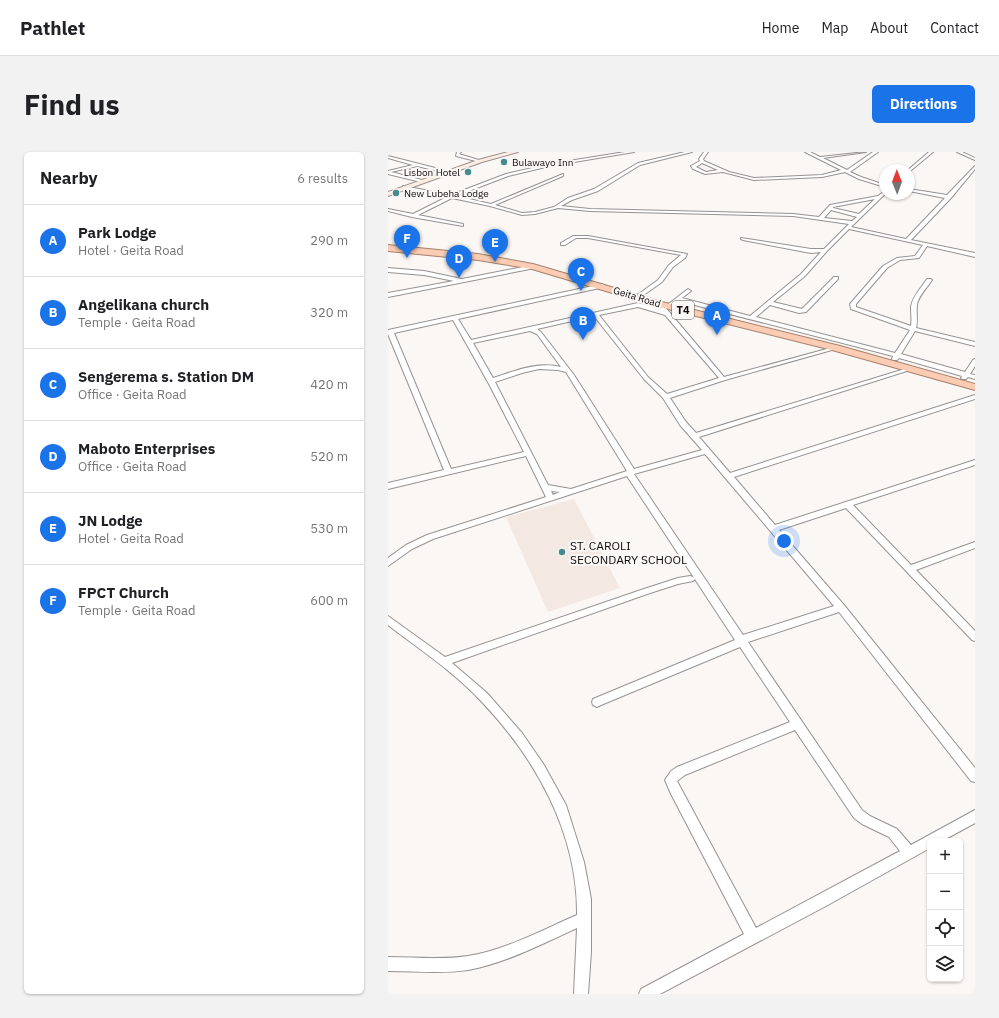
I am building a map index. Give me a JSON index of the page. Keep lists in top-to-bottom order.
{
  "streets": {
    "highway": ["Geita Road", "T4"]
  },
  "places": [
    "Bulawayo Inn",
    "Lisbon Hotel",
    "New Lubeha Lodge",
    "ST. CAROLI SECONDARY SCHOOL"
  ],
  "north": "top",
  "page": {
    "header": "Pathlet",
    "nav": [
      "Home",
      "Map",
      "About",
      "Contact"
    ],
    "buttons": "Directions",
    "title": "Find us",
    "heading": ["Nearby", "6 results"],
    "list": [
      {
        "mark": "A",
        "name": "Park Lodge",
        "note": "Hotel · Geita Road",
        "value": "290 m"
      },
      {
        "mark": "B",
        "name": "Angelikana church",
        "note": "Temple · Geita Road",
        "value": "320 m"
      },
      {
        "mark": "C",
        "name": "Sengerema s. Station DM",
        "note": "Office · Geita Road",
        "value": "420 m"
      },
      {
        "mark": "D",
        "name": "Maboto Enterprises",
        "note": "Office · Geita Road",
        "value": "520 m"
      },
      {
        "mark": "E",
        "name": "JN Lodge",
        "note": "Hotel · Geita Road",
        "value": "530 m"
      },
      {
        "mark": "F",
        "name": "FPCT Church",
        "note": "Temple · Geita Road",
        "value": "600 m"
      }
    ],
    "pins": [
      "F",
      "E",
      "D",
      "C",
      "A",
      "B"
    ],
    "map_buttons": ["+", "−"]
  }
}
